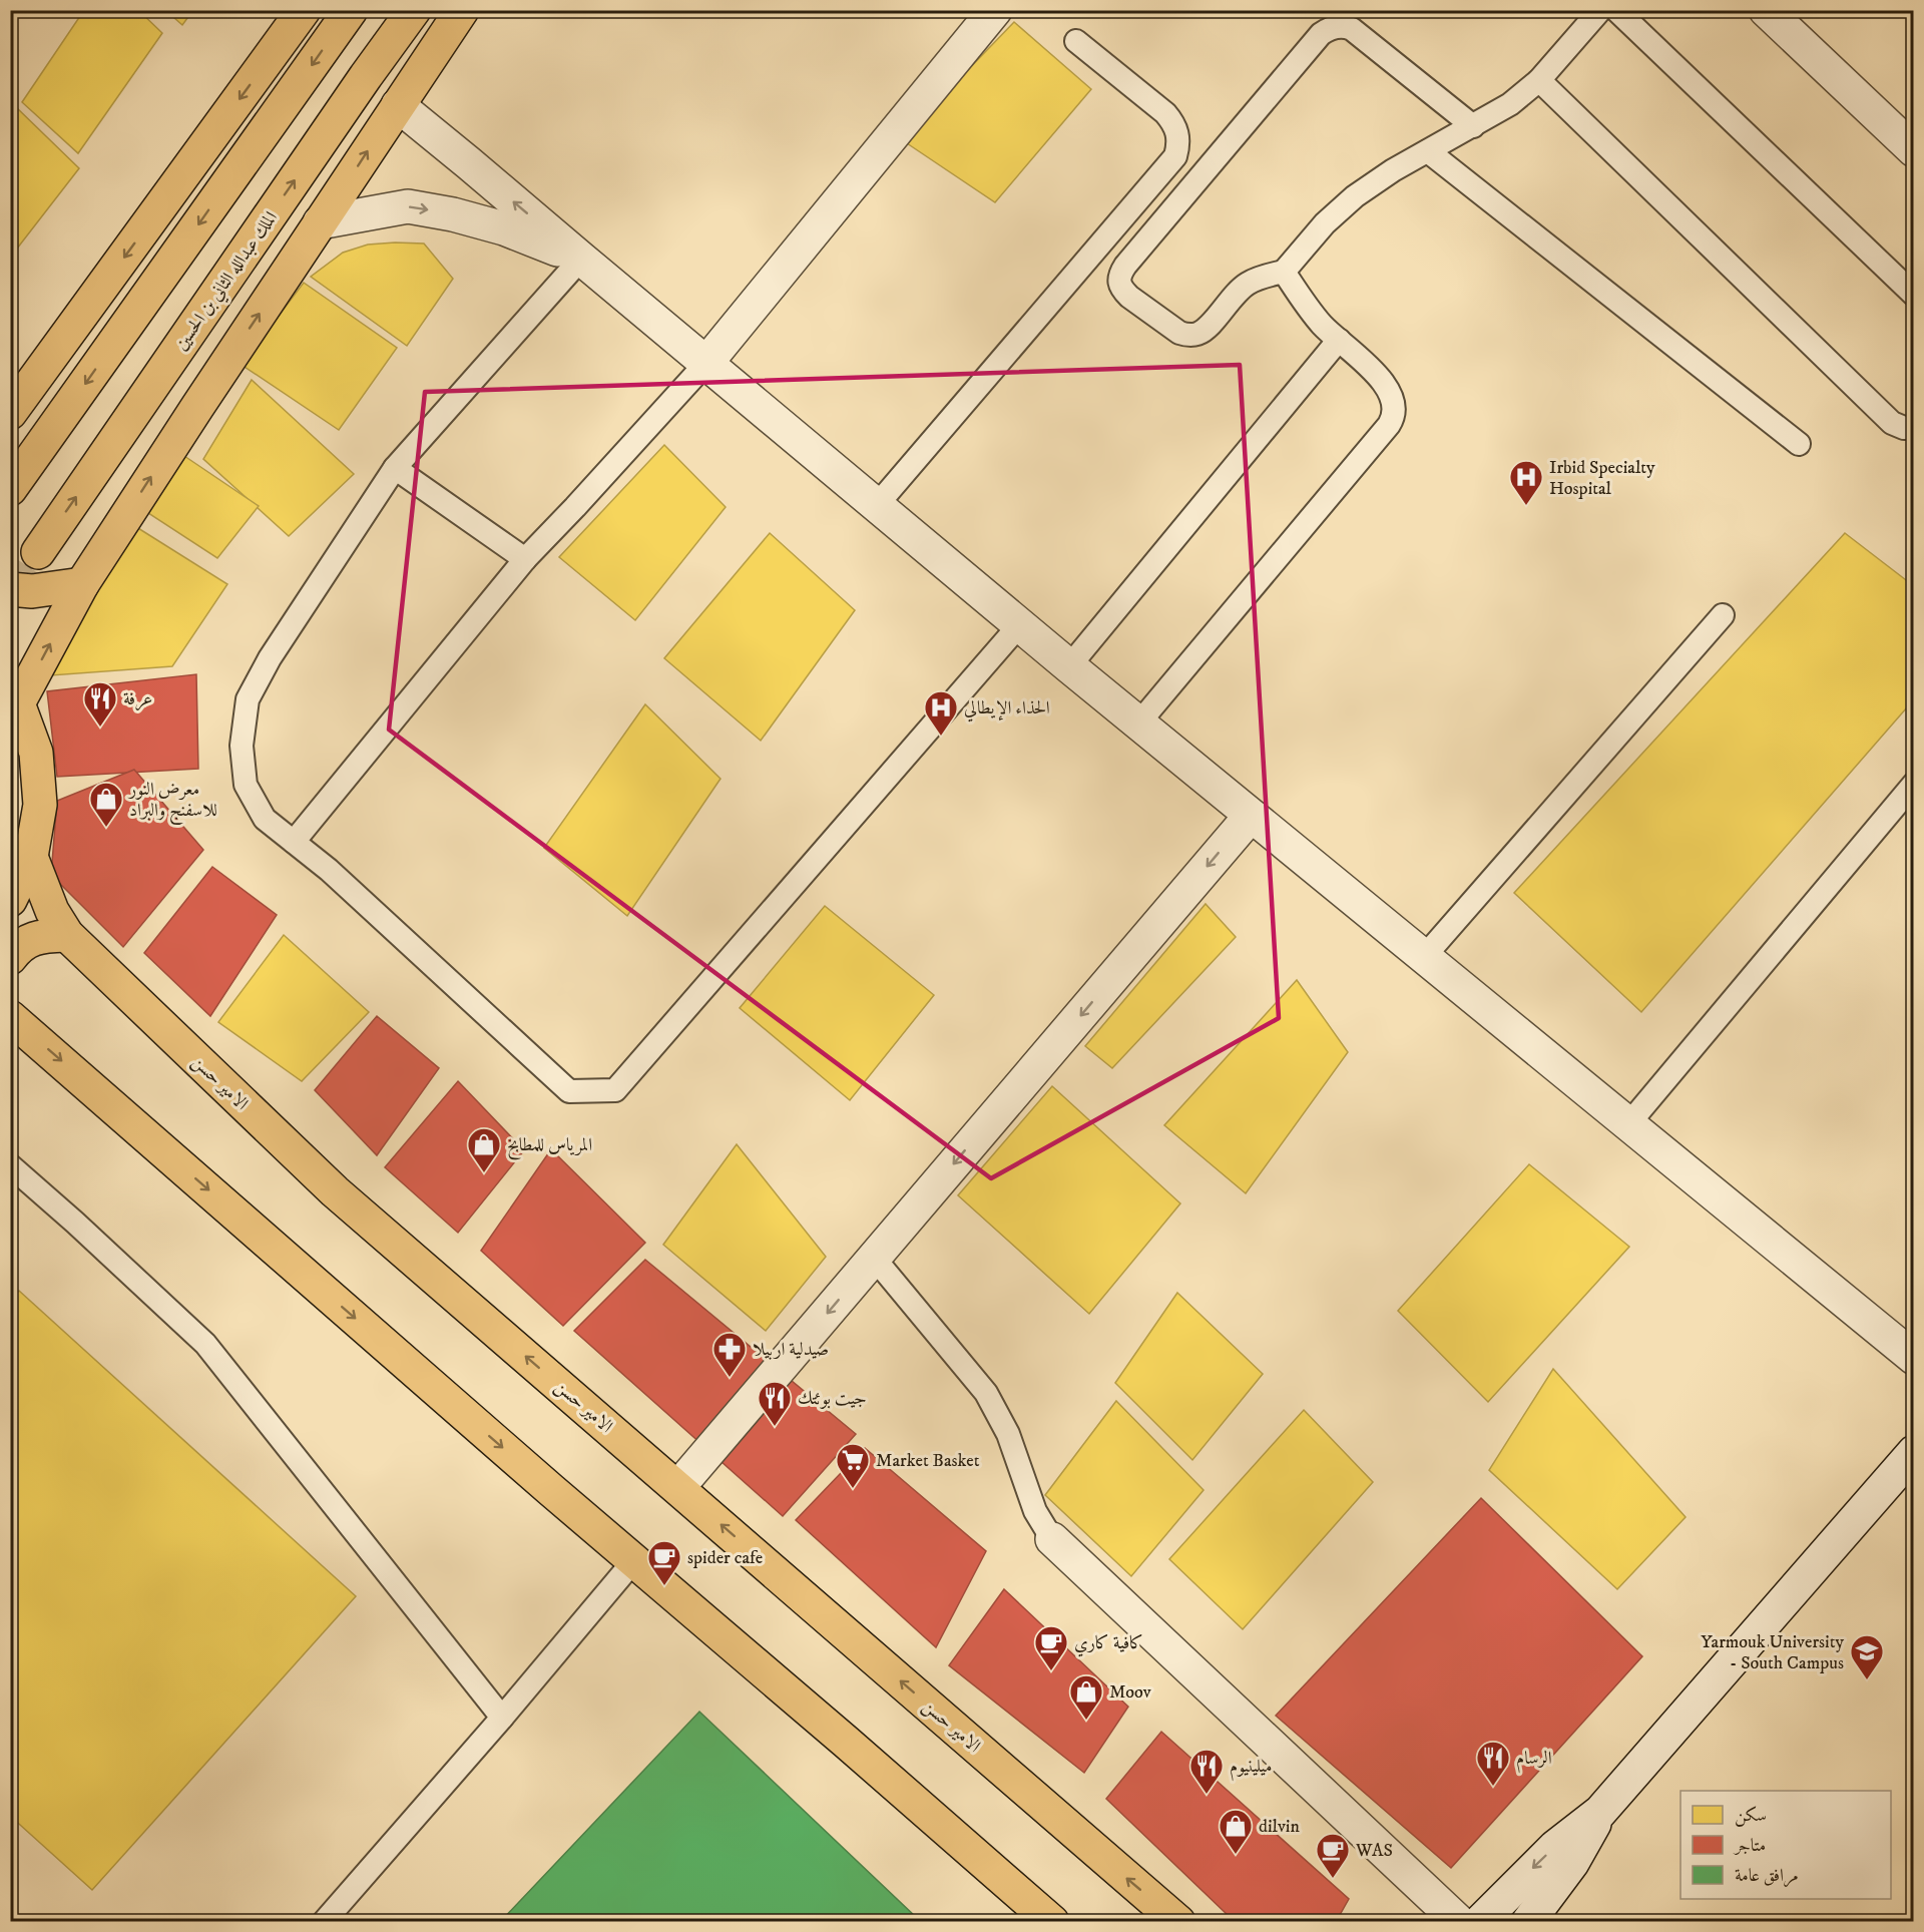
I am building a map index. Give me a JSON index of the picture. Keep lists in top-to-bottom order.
{
  "streets": {
    "main road": ["الملك عبدالله الثاني بن الحسين", "الامير حسن"]
  },
  "places": {
    "hospital": ["Irbid Specialty Hospital", "الحذاء الإيطالي"],
    "restaurant": [
      "عرفة",
      "جيت بوئتك",
      "الرسام",
      "ميلينيوم"
    ],
    "shop": [
      "معرض النور للاسفنج والبراد",
      "المرياس للمطابخ",
      "Moov",
      "dilvin"
    ],
    "pharmacy": ["صيدلية اربيلا"],
    "supermarket": ["Market Basket"],
    "cafe": ["spider cafe", "كافية كاري", "WAS"],
    "school or university": ["Yarmouk University - South Campus"]
  },
  "legend": ["سكن", "متاجر", "مرافق عامة"]
}
